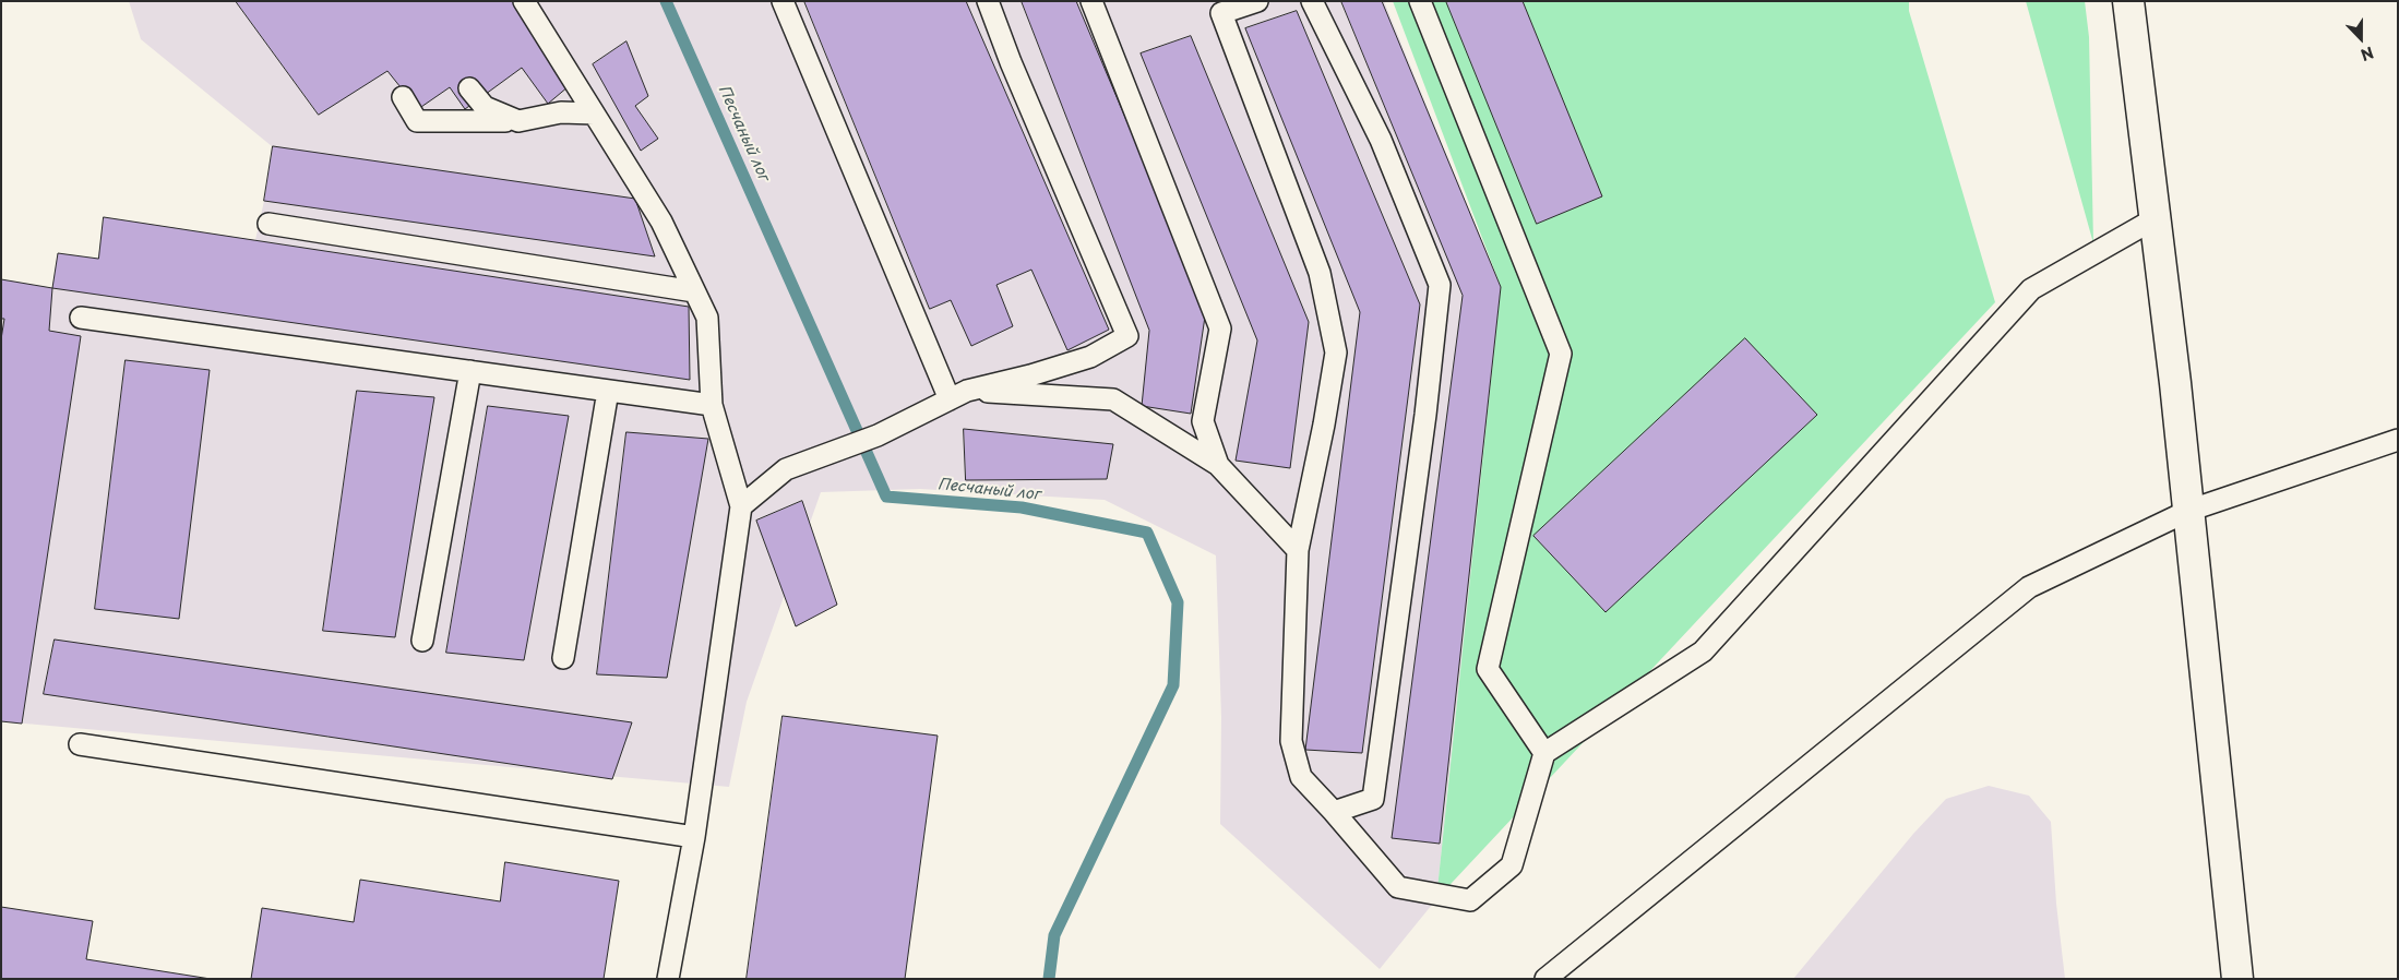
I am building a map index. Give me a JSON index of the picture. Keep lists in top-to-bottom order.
{
  "water": ["Песчаный лог"],
  "north": "bottom"
}
